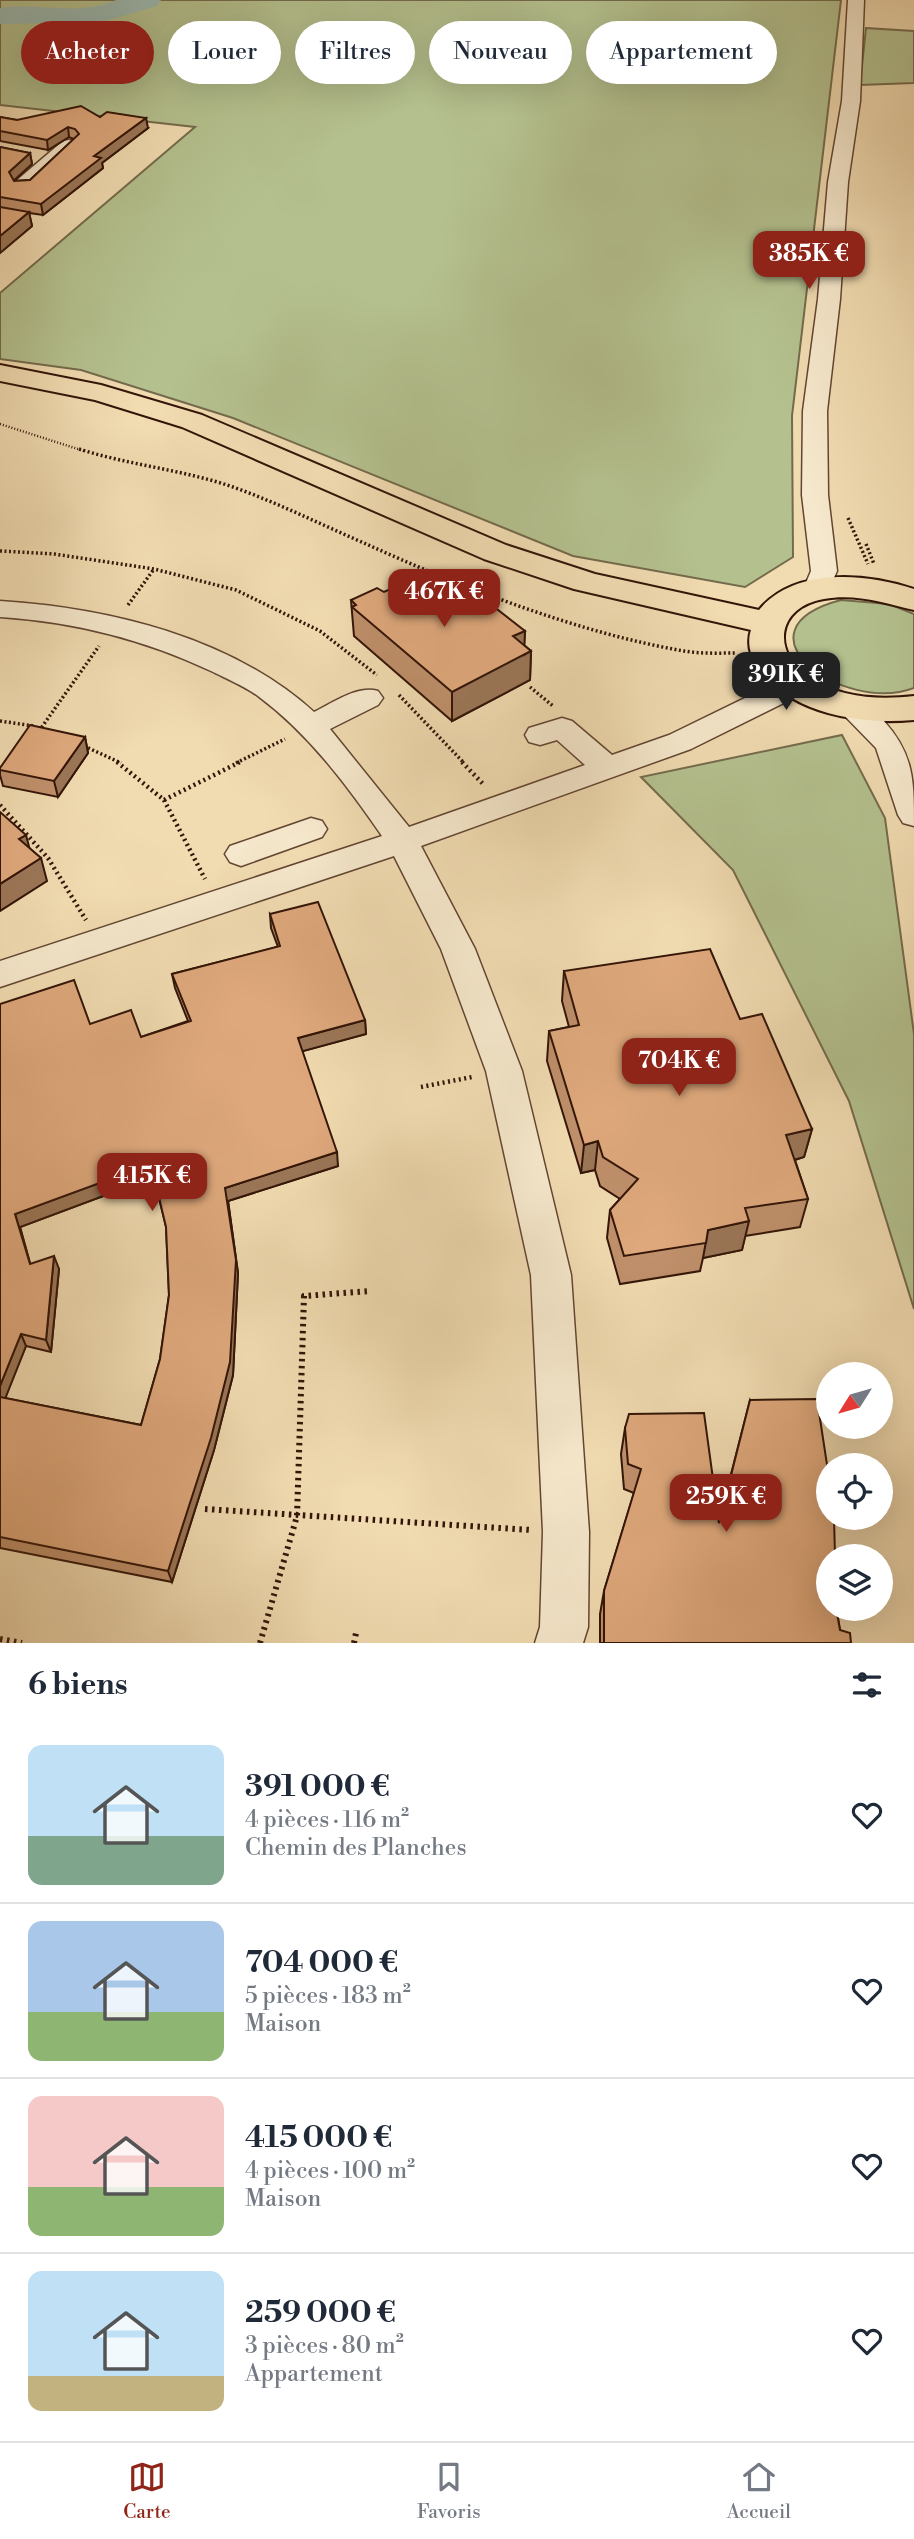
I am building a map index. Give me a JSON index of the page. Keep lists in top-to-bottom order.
{
  "north": "bottom left",
  "page": {
    "chip": [
      "Acheter",
      "Louer",
      "Filtres",
      "Nouveau",
      "Appartement"
    ],
    "price": [
      "385K €",
      "467K €",
      "391K €",
      "704K €",
      "415K €",
      "259K €"
    ],
    "heading": "6 biens",
    "list": [
      {
        "name": "391 000 €",
        "note": "4 pièces · 116 m² · Chemin des Planches"
      },
      {
        "name": "704 000 €",
        "note": "5 pièces · 183 m² · Maison"
      },
      {
        "name": "415 000 €",
        "note": "4 pièces · 100 m² · Maison"
      },
      {
        "name": "259 000 €",
        "note": "3 pièces · 80 m² · Appartement"
      }
    ],
    "tabs": ["Carte", "Favoris", "Accueil"]
  }
}
